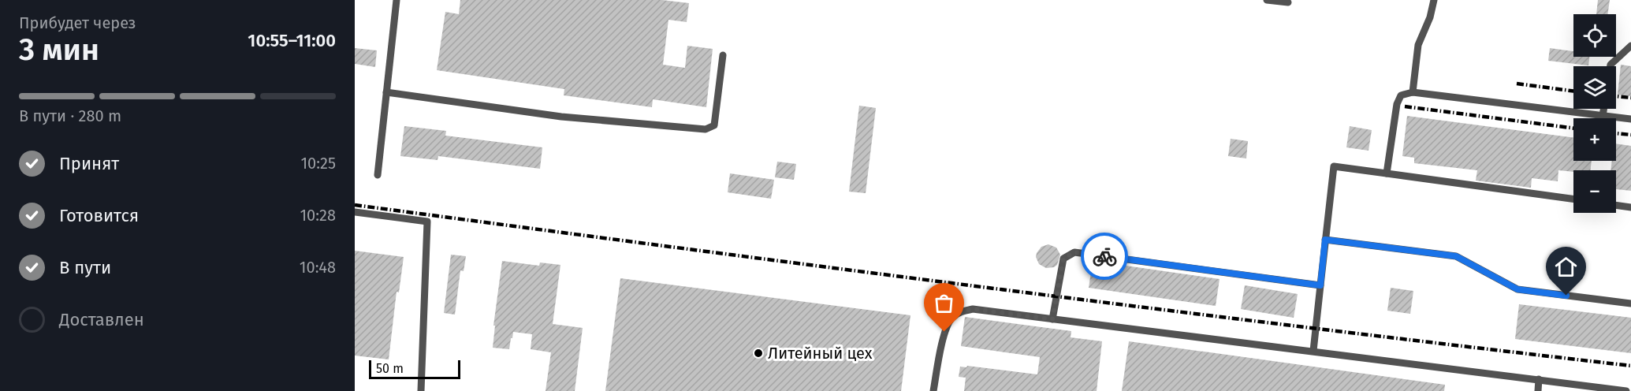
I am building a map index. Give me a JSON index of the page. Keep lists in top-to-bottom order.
{
  "places": ["Литейный цех"],
  "scale_bar": "50 m",
  "page": {
    "heading": ["3 мин", "Прибудет через", "10:55–11:00"],
    "map_buttons": ["+", "−"],
    "bar": "В пути · 280 m",
    "list": [
      ["Принят", "10:25"],
      ["Готовится", "10:28"],
      ["В пути", "10:48"],
      "Доставлен"
    ],
    "scale": "50 m"
  }
}
